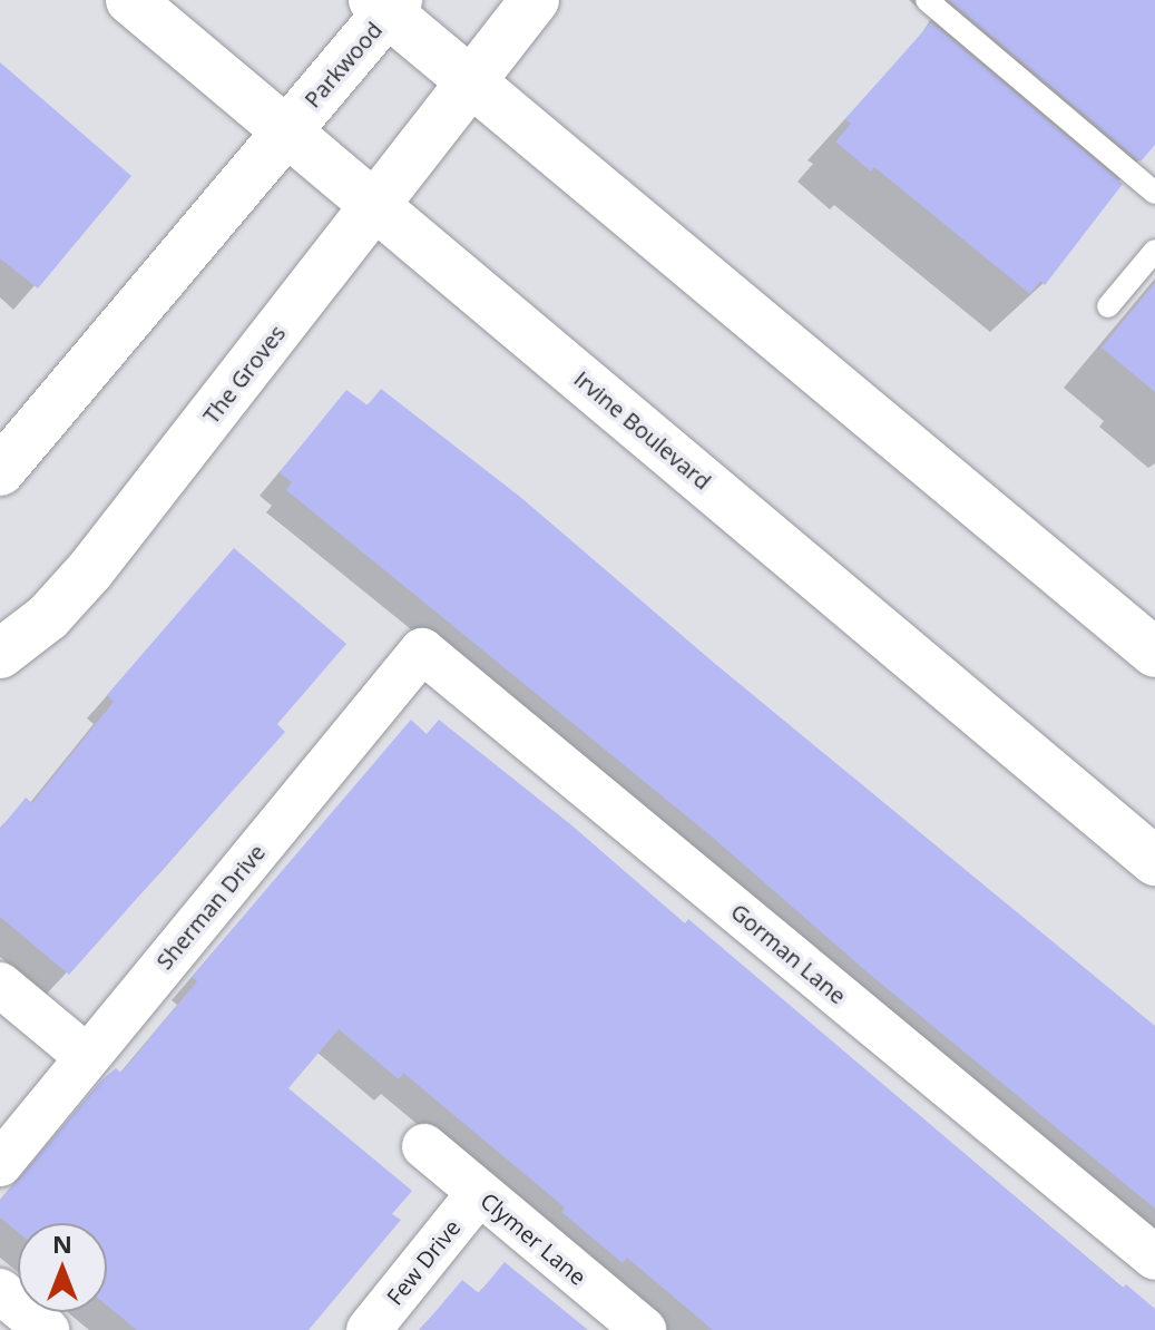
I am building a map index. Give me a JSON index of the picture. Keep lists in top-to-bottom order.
{
  "streets": {
    "main road": ["Parkwood", "The Groves", "Irvine Boulevard"],
    "street": [
      "Sherman Drive",
      "Gorman Lane",
      "Clymer Lane",
      "Few Drive"
    ]
  },
  "crossings": [
    ["Parkwood", "Irvine Boulevard"],
    ["The Groves", "Irvine Boulevard"],
    ["Sherman Drive", "Gorman Lane"],
    ["Clymer Lane", "Few Drive"]
  ],
  "north": "top"
}
